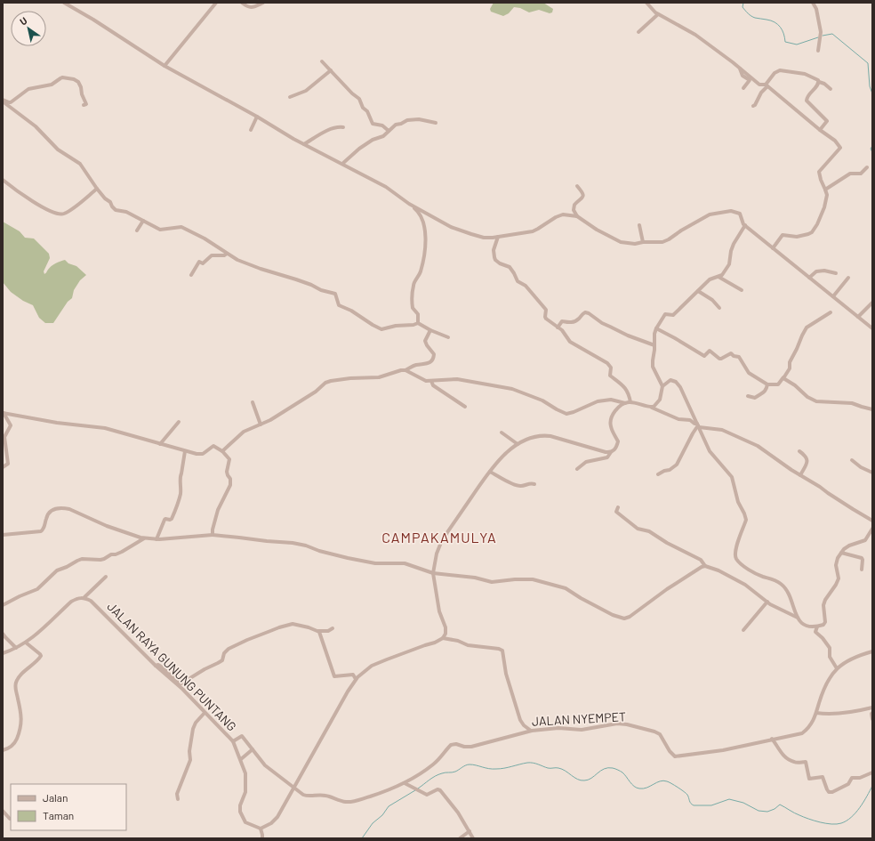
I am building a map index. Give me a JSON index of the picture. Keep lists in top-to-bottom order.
{
  "streets": {
    "street": ["JALAN RAYA GUNUNG PUNTANG", "JALAN NYEMPET"]
  },
  "crossings": [
    ["JALAN RAYA GUNUNG PUNTANG", "JALAN NYEMPET"]
  ],
  "districts": ["CAMPAKAMULYA"],
  "legend": ["Jalan", "Taman"],
  "north": "top left"
}
